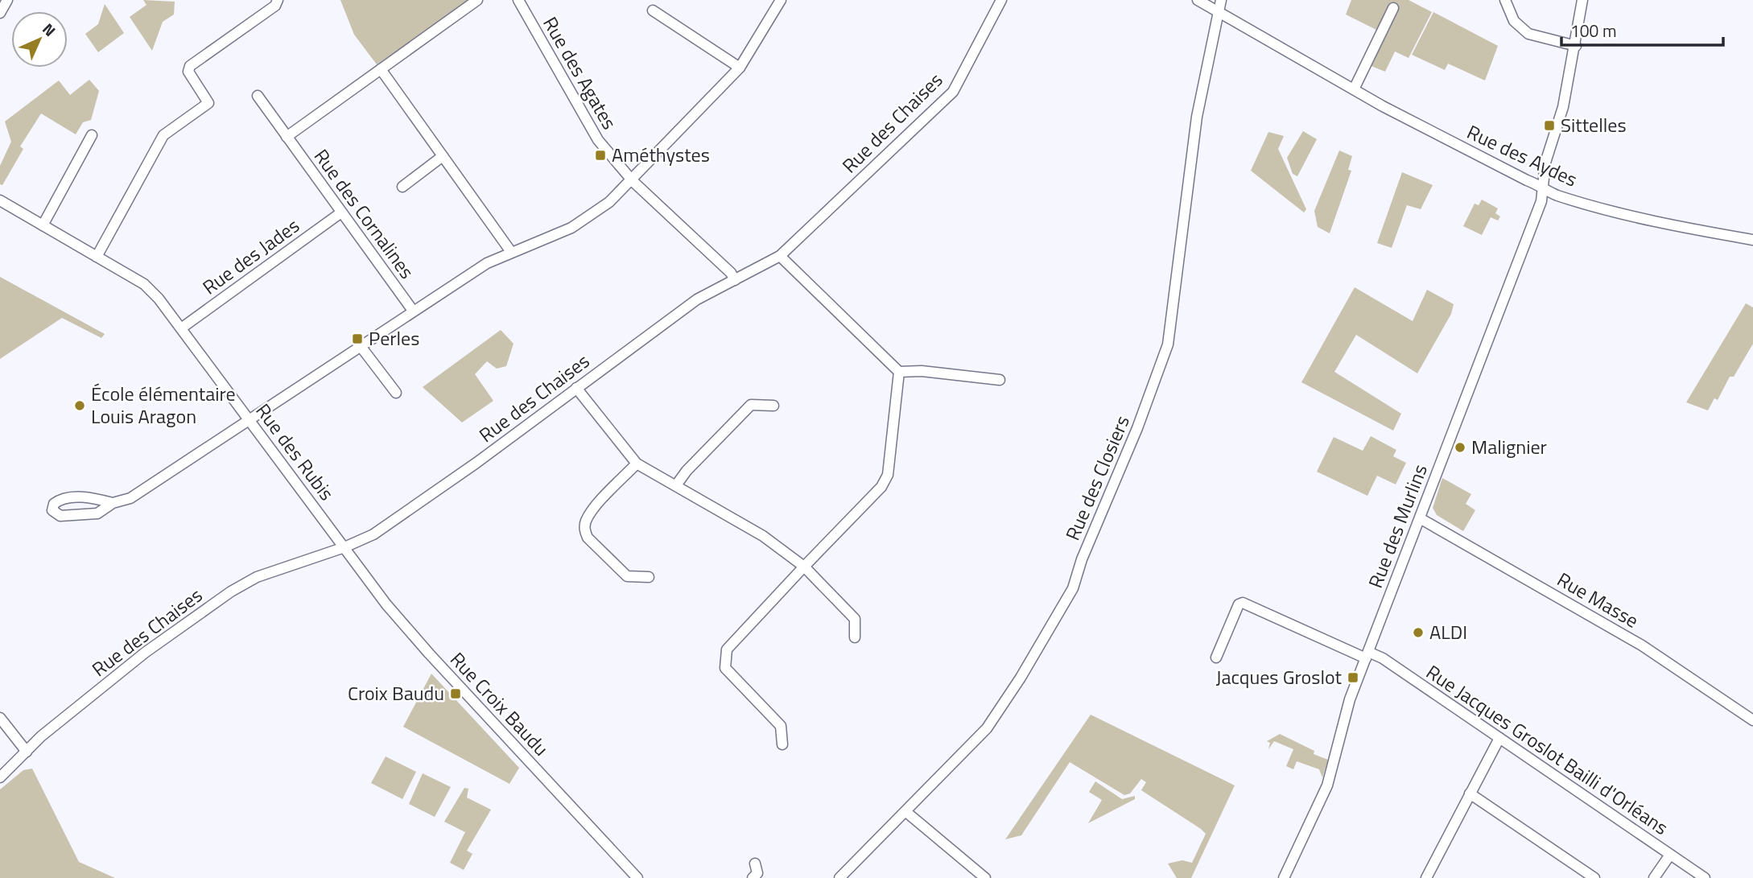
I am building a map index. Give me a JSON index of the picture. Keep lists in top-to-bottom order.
{
  "streets": {
    "street": [
      "Rue des Agates",
      "Rue des Chaises",
      "Rue des Aydes",
      "Rue des Cornalines",
      "Rue des Jades",
      "Rue des Rubis",
      "Rue des Closiers",
      "Rue des Murlins",
      "Rue Masse",
      "Rue Croix Baudu",
      "Rue Jacques Groslot Bailli d'Orléans"
    ]
  },
  "crossings": [
    ["Rue des Agates", "Rue des Chaises"],
    ["Rue des Chaises", "Rue des Rubis"],
    ["Rue des Chaises", "Rue Croix Baudu"],
    ["Rue des Aydes", "Rue des Closiers"],
    ["Rue des Aydes", "Rue des Murlins"],
    ["Rue des Cornalines", "Rue des Jades"],
    ["Rue des Jades", "Rue des Rubis"],
    ["Rue des Rubis", "Rue Croix Baudu"],
    ["Rue des Murlins", "Rue Masse"],
    ["Rue des Murlins", "Rue Jacques Groslot Bailli d'Orléans"]
  ],
  "places": {
    "transit": [
      "Sittelles",
      "Améthystes",
      "Perles",
      "Jacques Groslot",
      "Croix Baudu"
    ],
    "other": ["École élémentaire Louis Aragon", "Malignier", "ALDI"]
  },
  "scale_bar": "100 m",
  "north": "top right"
}
